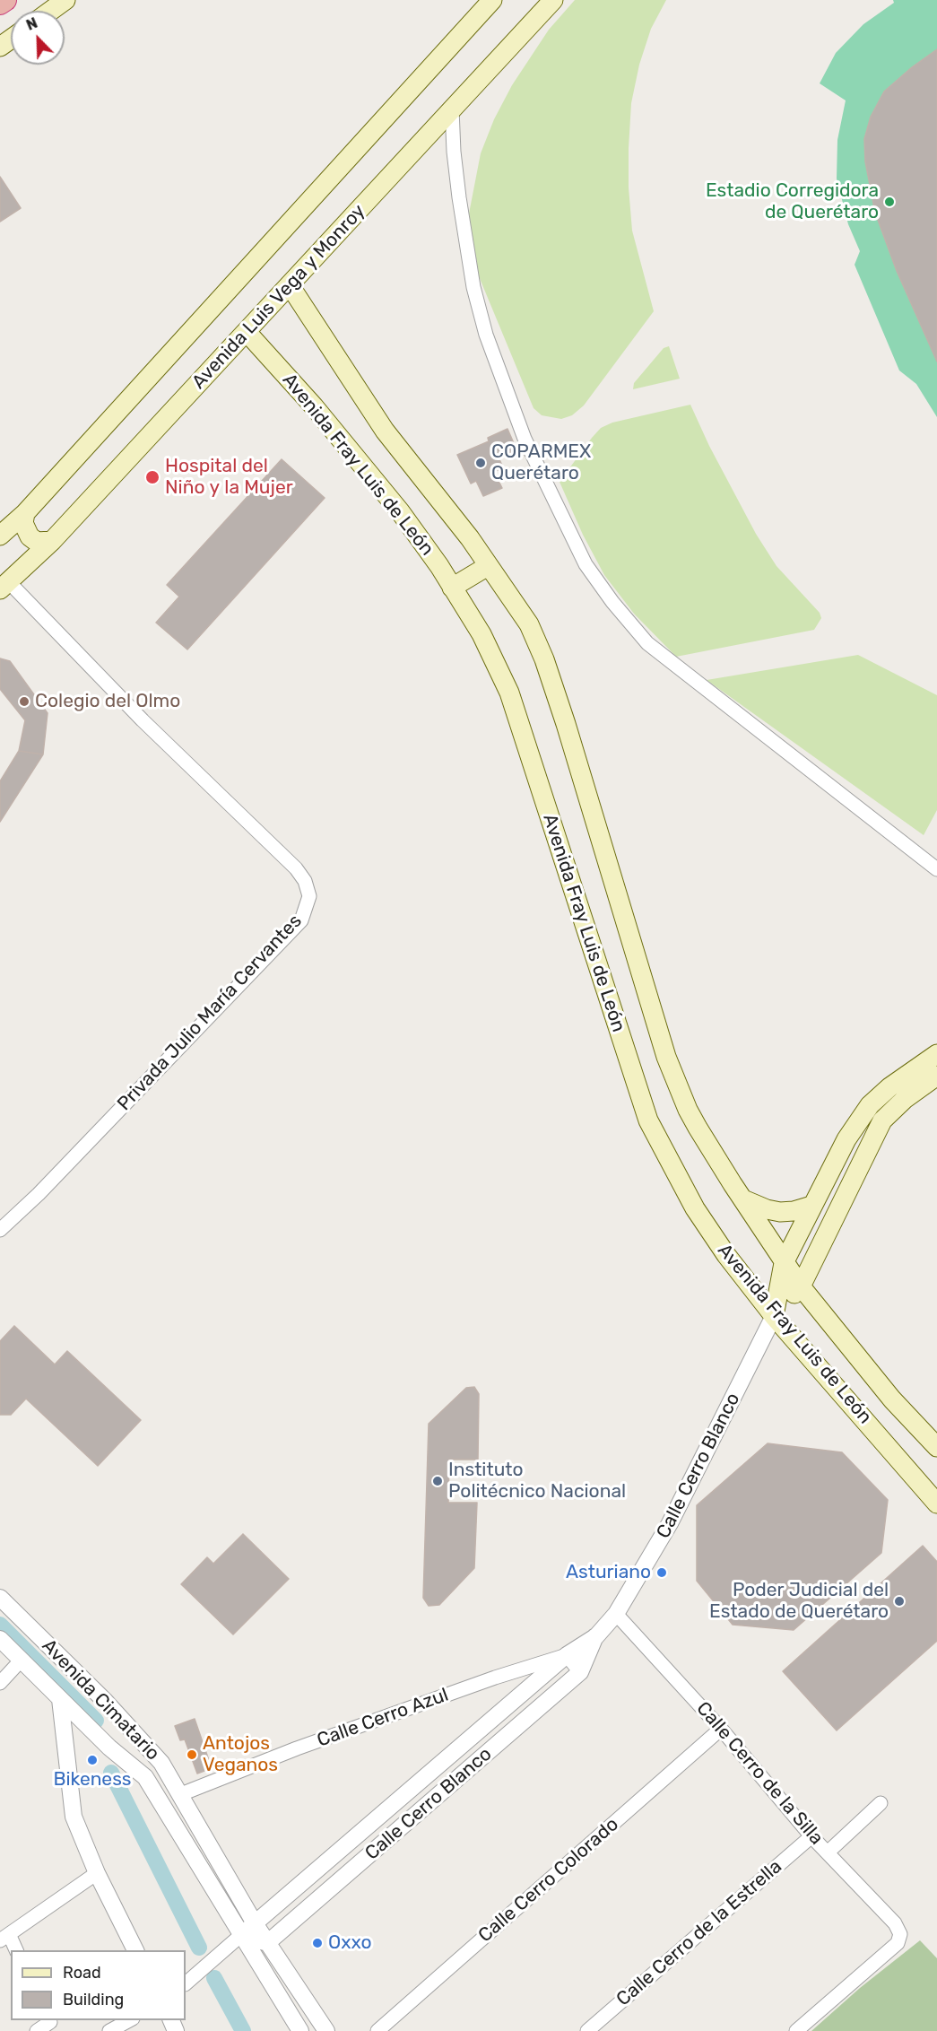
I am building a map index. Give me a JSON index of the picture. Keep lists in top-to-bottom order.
{
  "streets": {
    "main road": ["Avenida Luis Vega y Monroy", "Avenida Fray Luis de León"],
    "street": [
      "Privada Julio María Cervantes",
      "Calle Cerro Blanco",
      "Avenida Cimatario",
      "Calle Cerro Azul",
      "Calle Cerro de la Silla",
      "Calle Cerro Colorado",
      "Calle Cerro de la Estrella"
    ]
  },
  "crossings": [
    ["Avenida Luis Vega y Monroy", "Avenida Fray Luis de León"],
    ["Avenida Luis Vega y Monroy", "Privada Julio María Cervantes"],
    ["Avenida Fray Luis de León", "Calle Cerro Blanco"],
    ["Calle Cerro Blanco", "Avenida Cimatario"],
    ["Calle Cerro Blanco", "Calle Cerro Azul"],
    ["Calle Cerro Blanco", "Calle Cerro de la Silla"],
    ["Avenida Cimatario", "Calle Cerro Azul"],
    ["Calle Cerro de la Silla", "Calle Cerro Colorado"],
    ["Calle Cerro de la Silla", "Calle Cerro de la Estrella"]
  ],
  "places": [
    "Estadio Corregidora de Querétaro",
    "COPARMEX Querétaro",
    "Hospital del Niño y la Mujer",
    "Colegio del Olmo",
    "Instituto Politécnico Nacional",
    "Asturiano",
    "Poder Judicial del Estado de Querétaro",
    "Antojos Veganos",
    "Bikeness",
    "Oxxo"
  ],
  "legend": ["Road", "Building"],
  "north": "top left"
}
